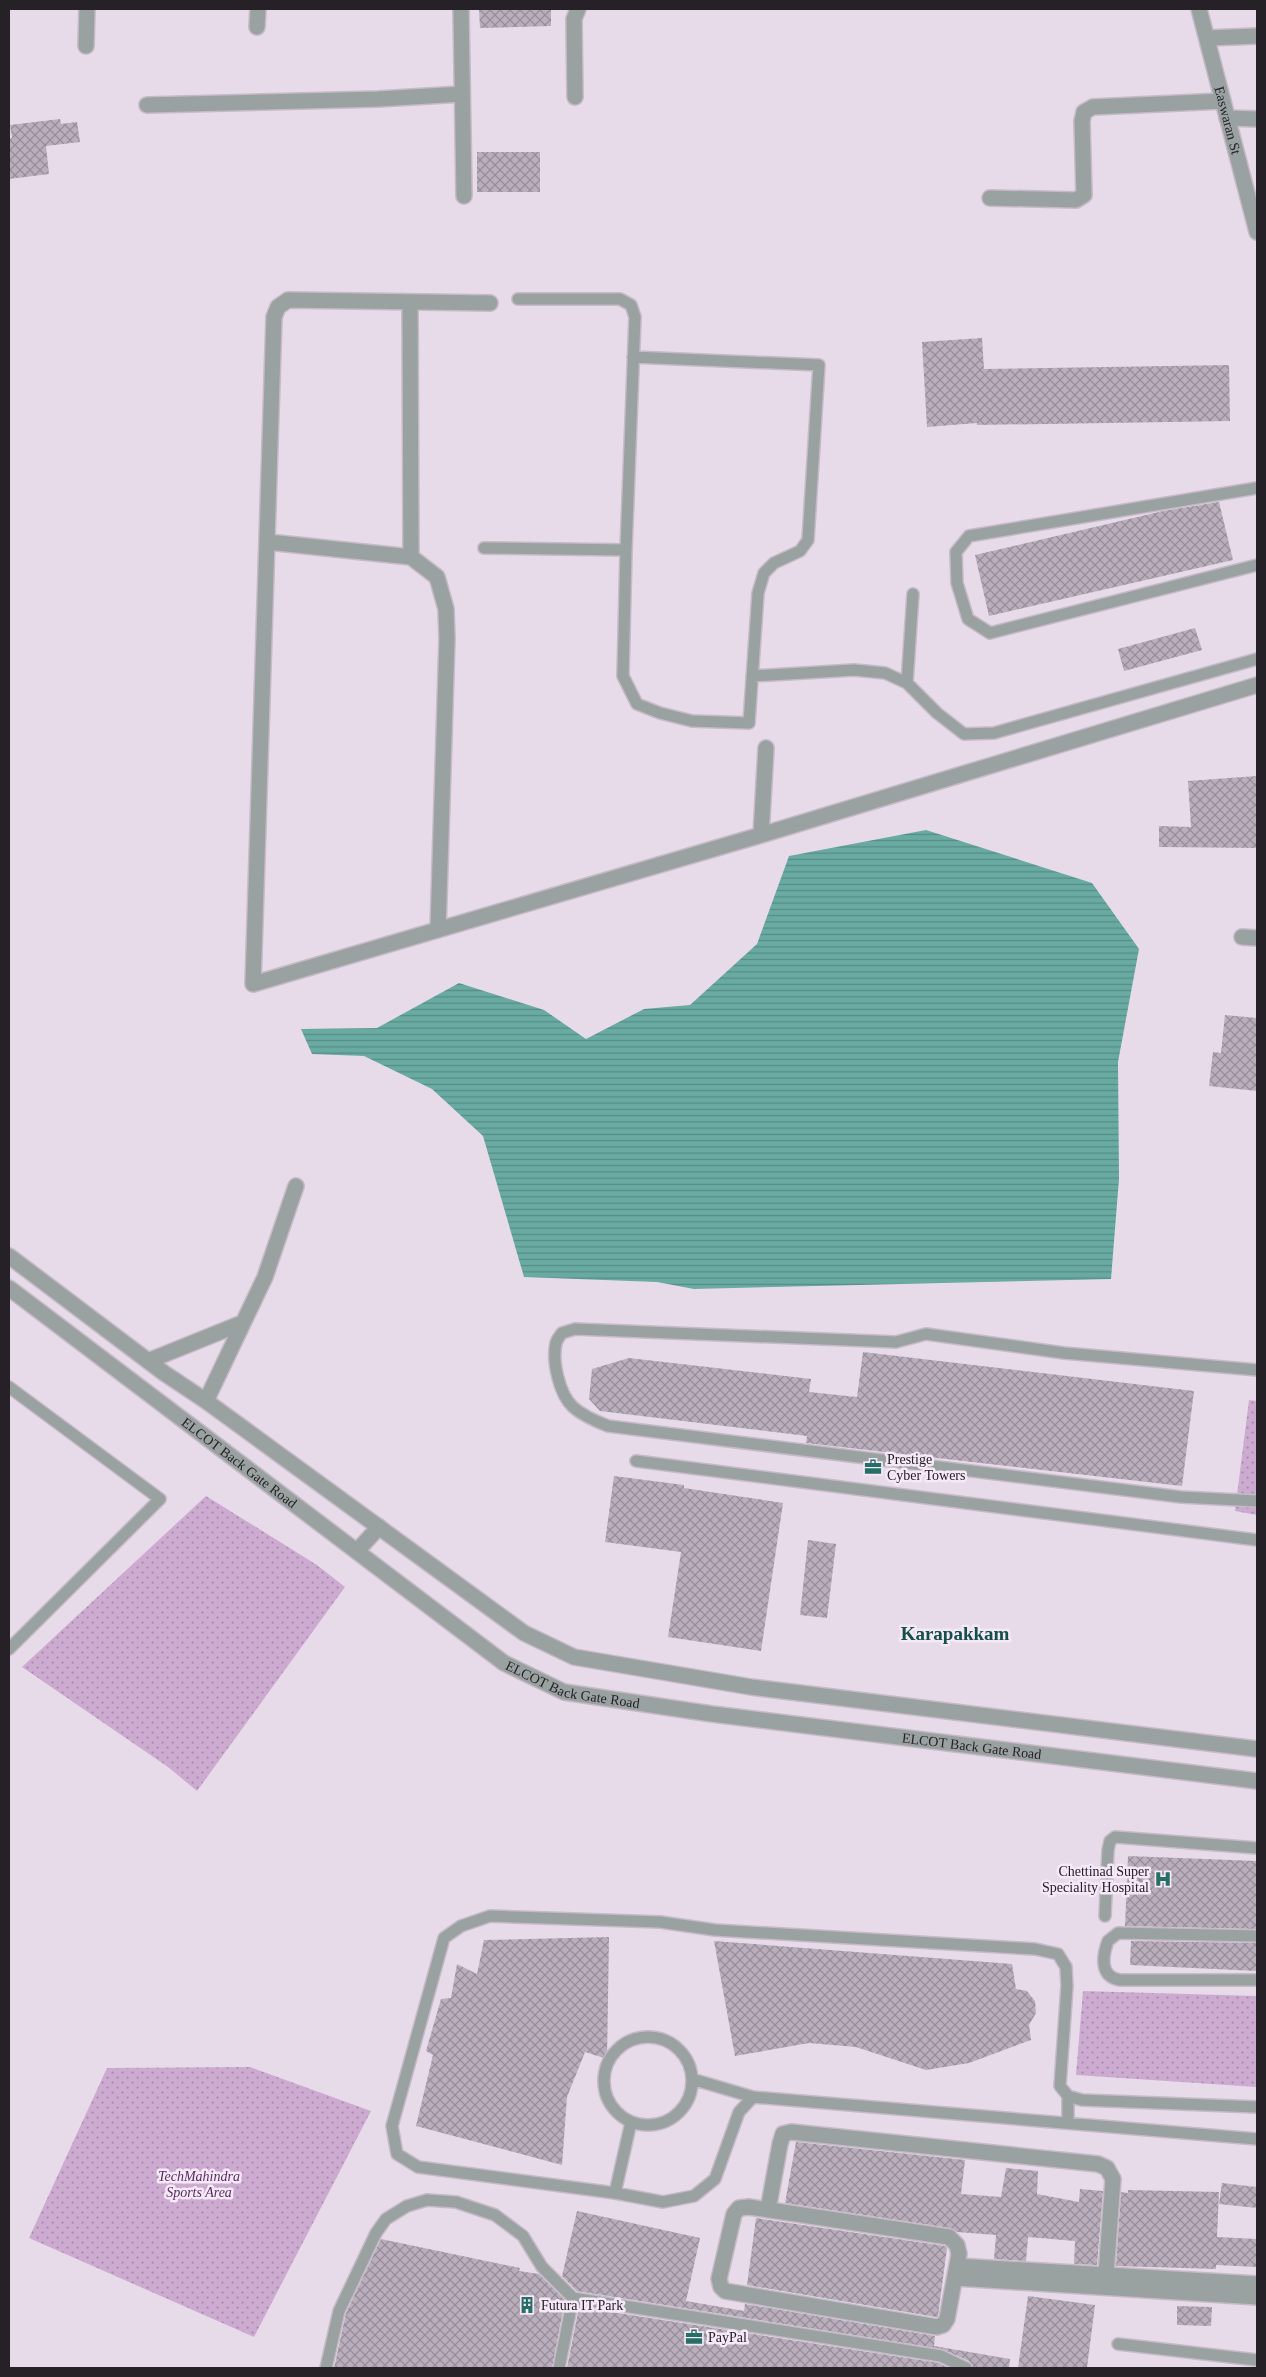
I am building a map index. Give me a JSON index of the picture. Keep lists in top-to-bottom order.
{
  "streets": {
    "street": ["Easwaran St", "ELCOT Back Gate Road"]
  },
  "districts": ["Karapakkam"],
  "parks": ["TechMahindra Sports Area"],
  "places": {
    "office": ["Prestige Cyber Towers", "PayPal"],
    "hospital": ["Chettinad Super Speciality Hospital"],
    "building": ["Futura IT Park"]
  }
}
